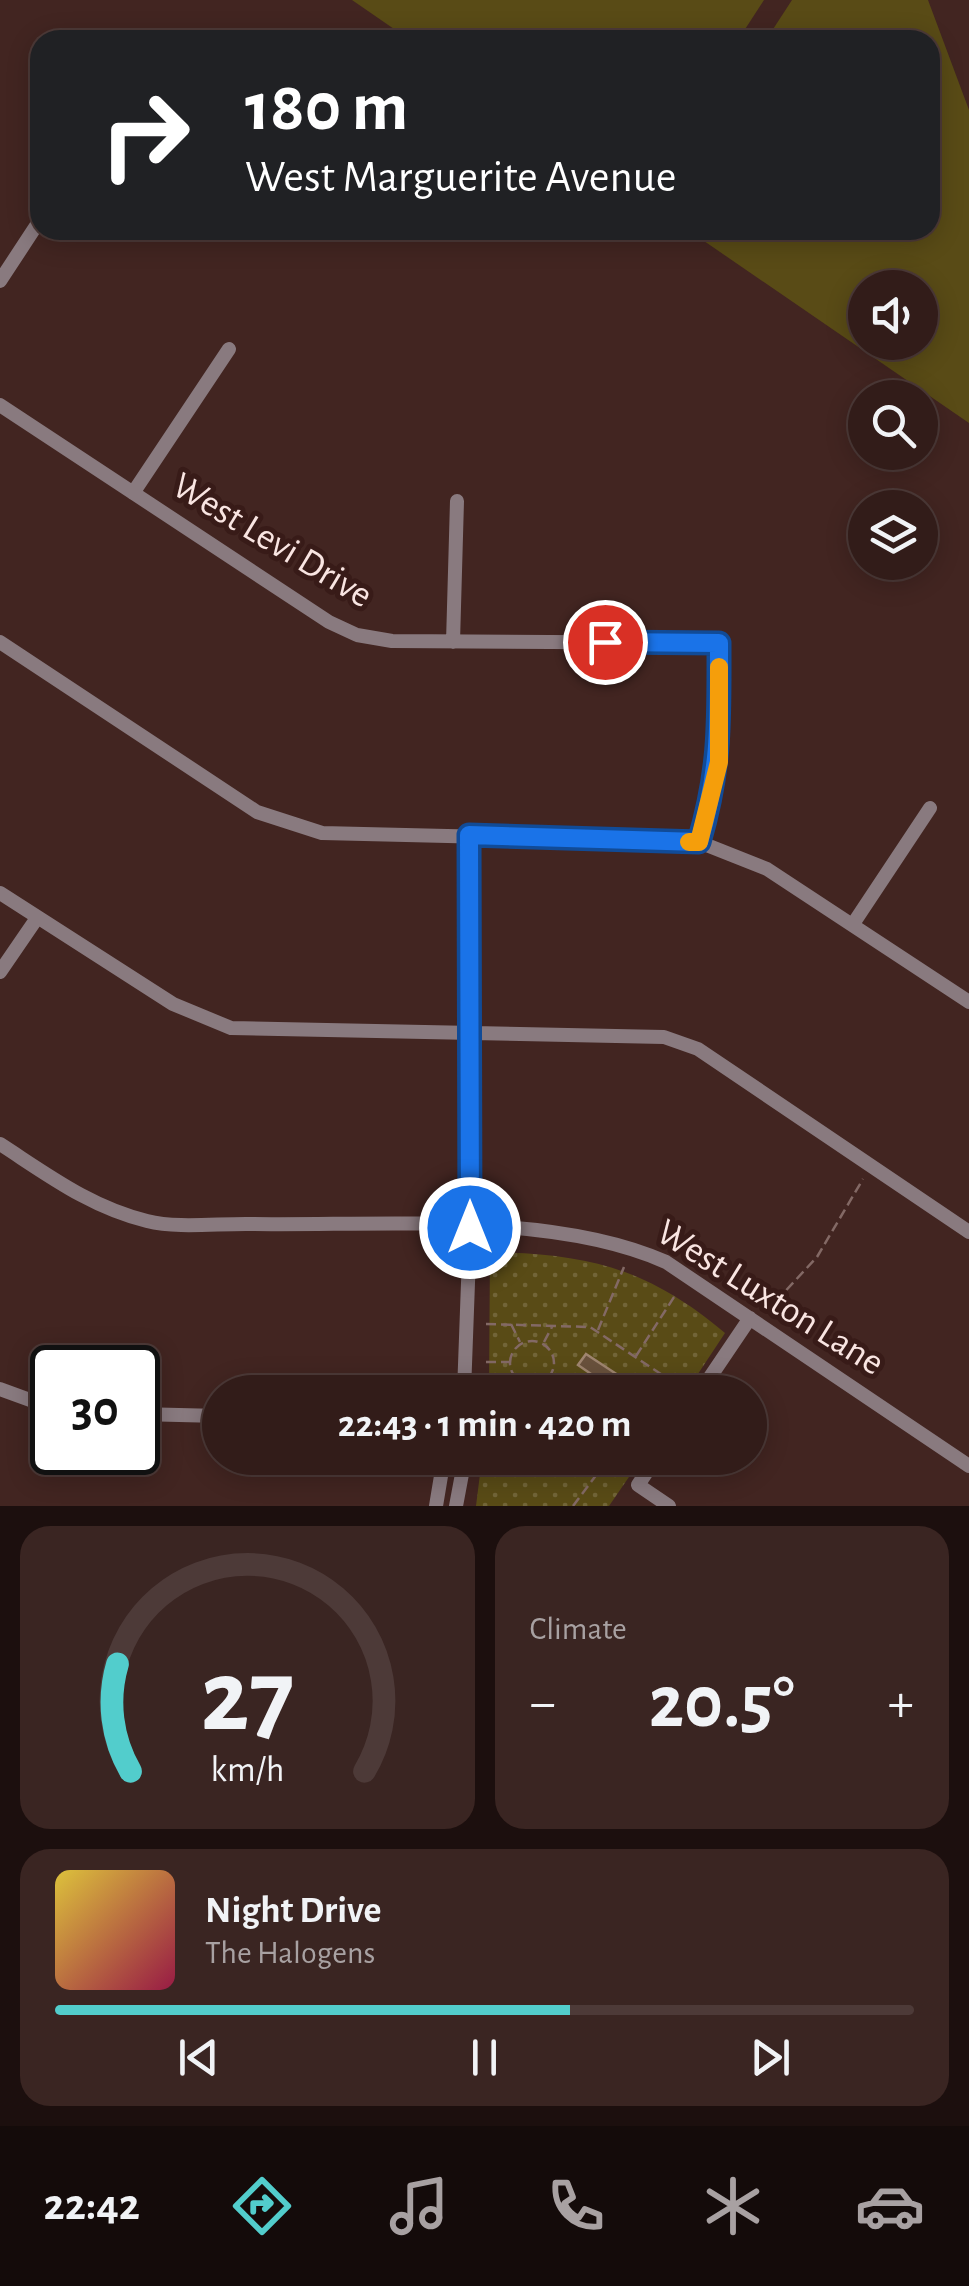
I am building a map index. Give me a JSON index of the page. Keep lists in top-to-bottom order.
{
  "streets": {
    "street": ["West Levi Drive", "West Luxton Lane"]
  },
  "page": {
    "turn": ["180 m", "West Marguerite Avenue"],
    "limit": "30",
    "trip": "22:43 · 1 min · 420 m",
    "tile": "Climate",
    "heat": ["−", "20.5°", "+"],
    "song": ["Night Drive", "The Halogens"],
    "tabs": "22:42",
    "gauge": ["27", "km/h"]
  }
}
